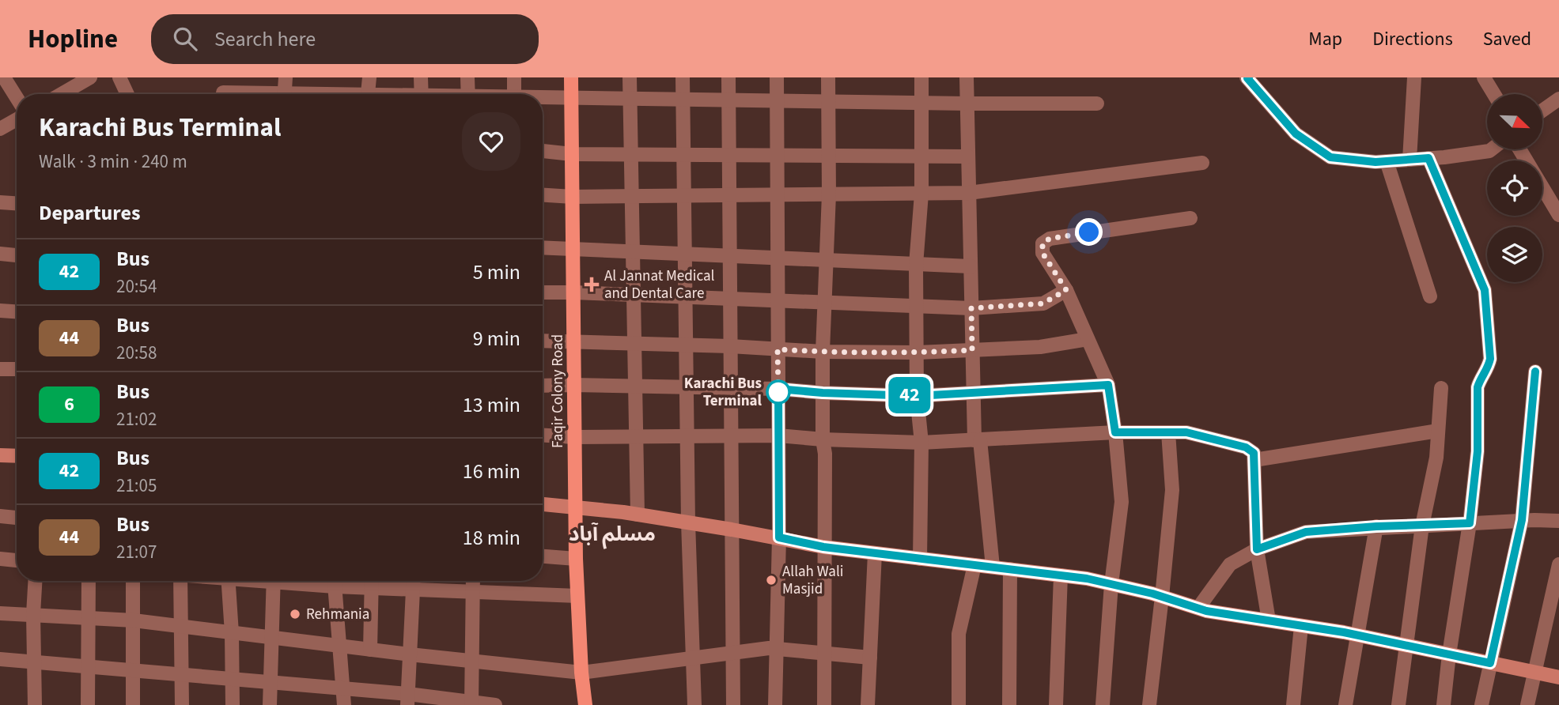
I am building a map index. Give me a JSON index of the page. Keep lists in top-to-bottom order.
{
  "streets": {
    "main road": ["Faqir Colony Road"]
  },
  "districts": ["مسلم آباد"],
  "places": {
    "health": ["Al Jannat Medical and Dental Care"],
    "other": ["Karachi Bus Terminal", "Allah Wali Masjid", "Rehmania"]
  },
  "lines": ["bus line 42"],
  "north": "bottom right",
  "page": {
    "header": "Hopline",
    "search": "Search here",
    "nav": ["Map", "Directions", "Saved"],
    "on_map": "42",
    "heading": [
      ["Karachi Bus Terminal", "Walk · 3 min · 240 m"],
      "Departures"
    ],
    "list": [
      {
        "mark": "42",
        "name": "Bus",
        "note": "20:54",
        "value": "5 min"
      },
      {
        "mark": "44",
        "name": "Bus",
        "note": "20:58",
        "value": "9 min"
      },
      {
        "mark": "6",
        "name": "Bus",
        "note": "21:02",
        "value": "13 min"
      },
      {
        "mark": "42",
        "name": "Bus",
        "note": "21:05",
        "value": "16 min"
      },
      {
        "mark": "44",
        "name": "Bus",
        "note": "21:07",
        "value": "18 min"
      }
    ]
  }
}
